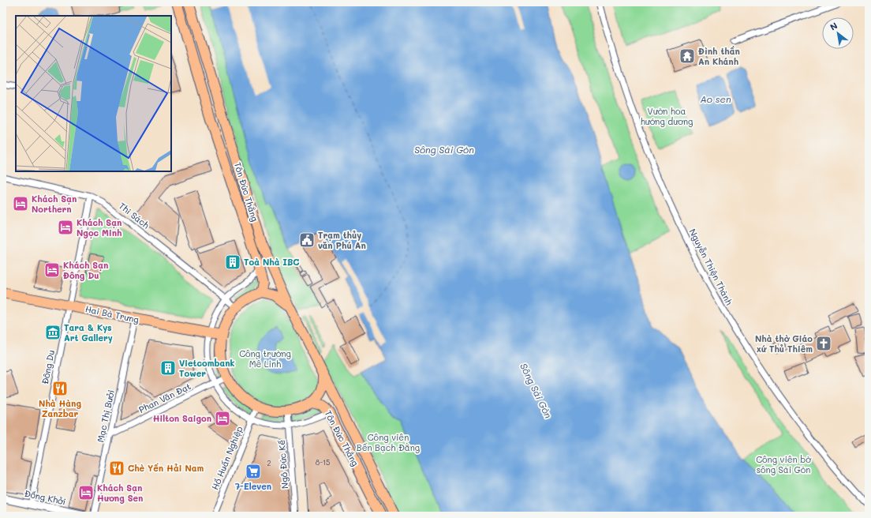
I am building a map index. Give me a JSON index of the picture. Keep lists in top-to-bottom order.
{
  "streets": {
    "main road": ["Tôn Đức Thắng", "Hai Bà Trưng", "Tôn Ðức Thắng"],
    "street": [
      "Thi Sách",
      "Nguyễn Thiện Thành",
      "Đông Du",
      "Phan Văn Ðạt",
      "Mạc Thị Bưởi",
      "Hồ Huấn Nghiệp",
      "Ngô Ðức Kế",
      "Ðồng Khởi"
    ]
  },
  "crossings": [
    ["Tôn Đức Thắng", "Thi Sách"],
    ["Tôn Đức Thắng", "Hai Bà Trưng"],
    ["Tôn Đức Thắng", "Phan Văn Ðạt"],
    ["Tôn Đức Thắng", "Tôn Ðức Thắng"],
    ["Tôn Đức Thắng", "Hồ Huấn Nghiệp"],
    ["Tôn Đức Thắng", "Ngô Ðức Kế"],
    ["Thi Sách", "Hai Bà Trưng"],
    ["Thi Sách", "Đông Du"],
    ["Thi Sách", "Phan Văn Ðạt"],
    ["Thi Sách", "Tôn Ðức Thắng"],
    ["Thi Sách", "Hồ Huấn Nghiệp"],
    ["Thi Sách", "Ngô Ðức Kế"],
    ["Hai Bà Trưng", "Đông Du"],
    ["Hai Bà Trưng", "Phan Văn Ðạt"],
    ["Hai Bà Trưng", "Mạc Thị Bưởi"],
    ["Hai Bà Trưng", "Tôn Ðức Thắng"],
    ["Hai Bà Trưng", "Hồ Huấn Nghiệp"],
    ["Hai Bà Trưng", "Ngô Ðức Kế"],
    ["Đông Du", "Ðồng Khởi"],
    ["Phan Văn Ðạt", "Mạc Thị Bưởi"],
    ["Phan Văn Ðạt", "Tôn Ðức Thắng"],
    ["Phan Văn Ðạt", "Hồ Huấn Nghiệp"],
    ["Phan Văn Ðạt", "Ngô Ðức Kế"],
    ["Tôn Ðức Thắng", "Hồ Huấn Nghiệp"],
    ["Tôn Ðức Thắng", "Ngô Ðức Kế"],
    ["Hồ Huấn Nghiệp", "Ngô Ðức Kế"]
  ],
  "water": ["Ao sen", "Sông Sài Gòn"],
  "parks": [
    "Vườn hoa hướng dương",
    "Công trường Mê Linh",
    "Công viên Bến Bạch Đằng",
    "Công viên bờ sông Sài Gòn"
  ],
  "places": {
    "temple": ["Đình thần An Khánh"],
    "hotel": [
      "Khách Sạn Northern",
      "Khách Sạn Ngọc Minh",
      "Khách Sạn Đông Du",
      "Hilton Saigon",
      "Khách Sạn Hương Sen"
    ],
    "public building": ["Trạm thủy văn Phú An"],
    "building": ["Toà Nhà IBC", "Vietcombank Tower"],
    "museum": ["Tara & Kys Art Gallery"],
    "church": ["Nhà thờ Giáo xứ Thủ Thiêm"],
    "restaurant": ["Nhà Hàng Zanzbar", "Chè Yến Hải Nam"],
    "supermarket": ["7-Eleven"]
  },
  "house_numbers": ["8-15", "2"],
  "north": "top left"
}
